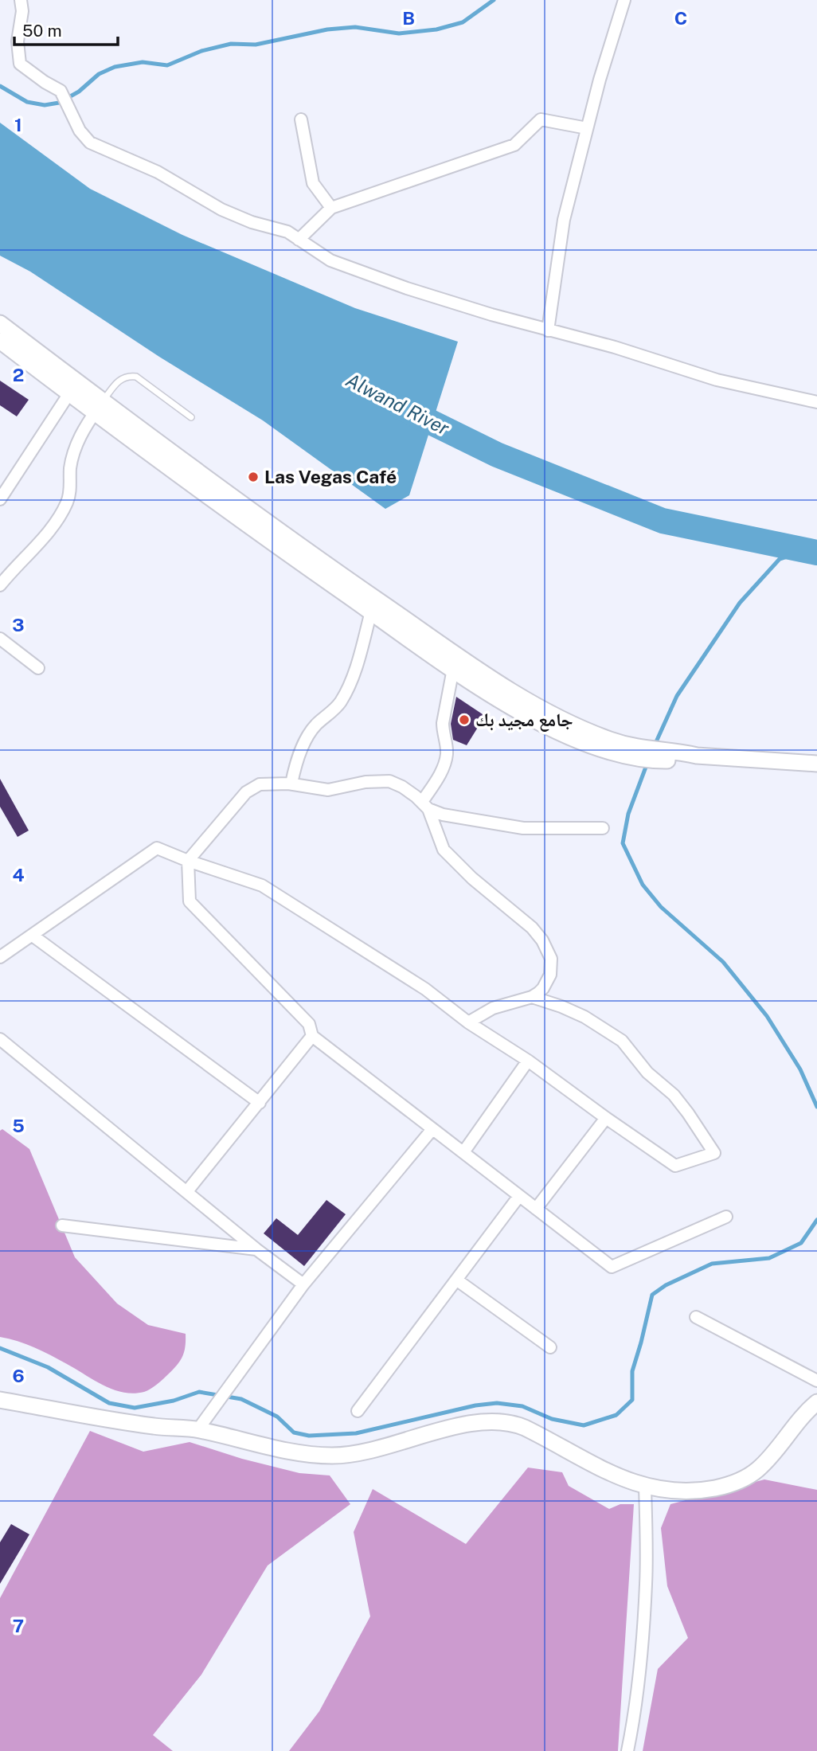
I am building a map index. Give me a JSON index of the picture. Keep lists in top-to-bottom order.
{
  "water": ["Alwand River"],
  "places": ["Las Vegas Café", "جامع مجيد بك"],
  "scale_bar": "50 m",
  "grid": {
    "columns": ["B", "C"],
    "rows": [
      "1",
      "2",
      "3",
      "4",
      "5",
      "6",
      "7"
    ]
  }
}
